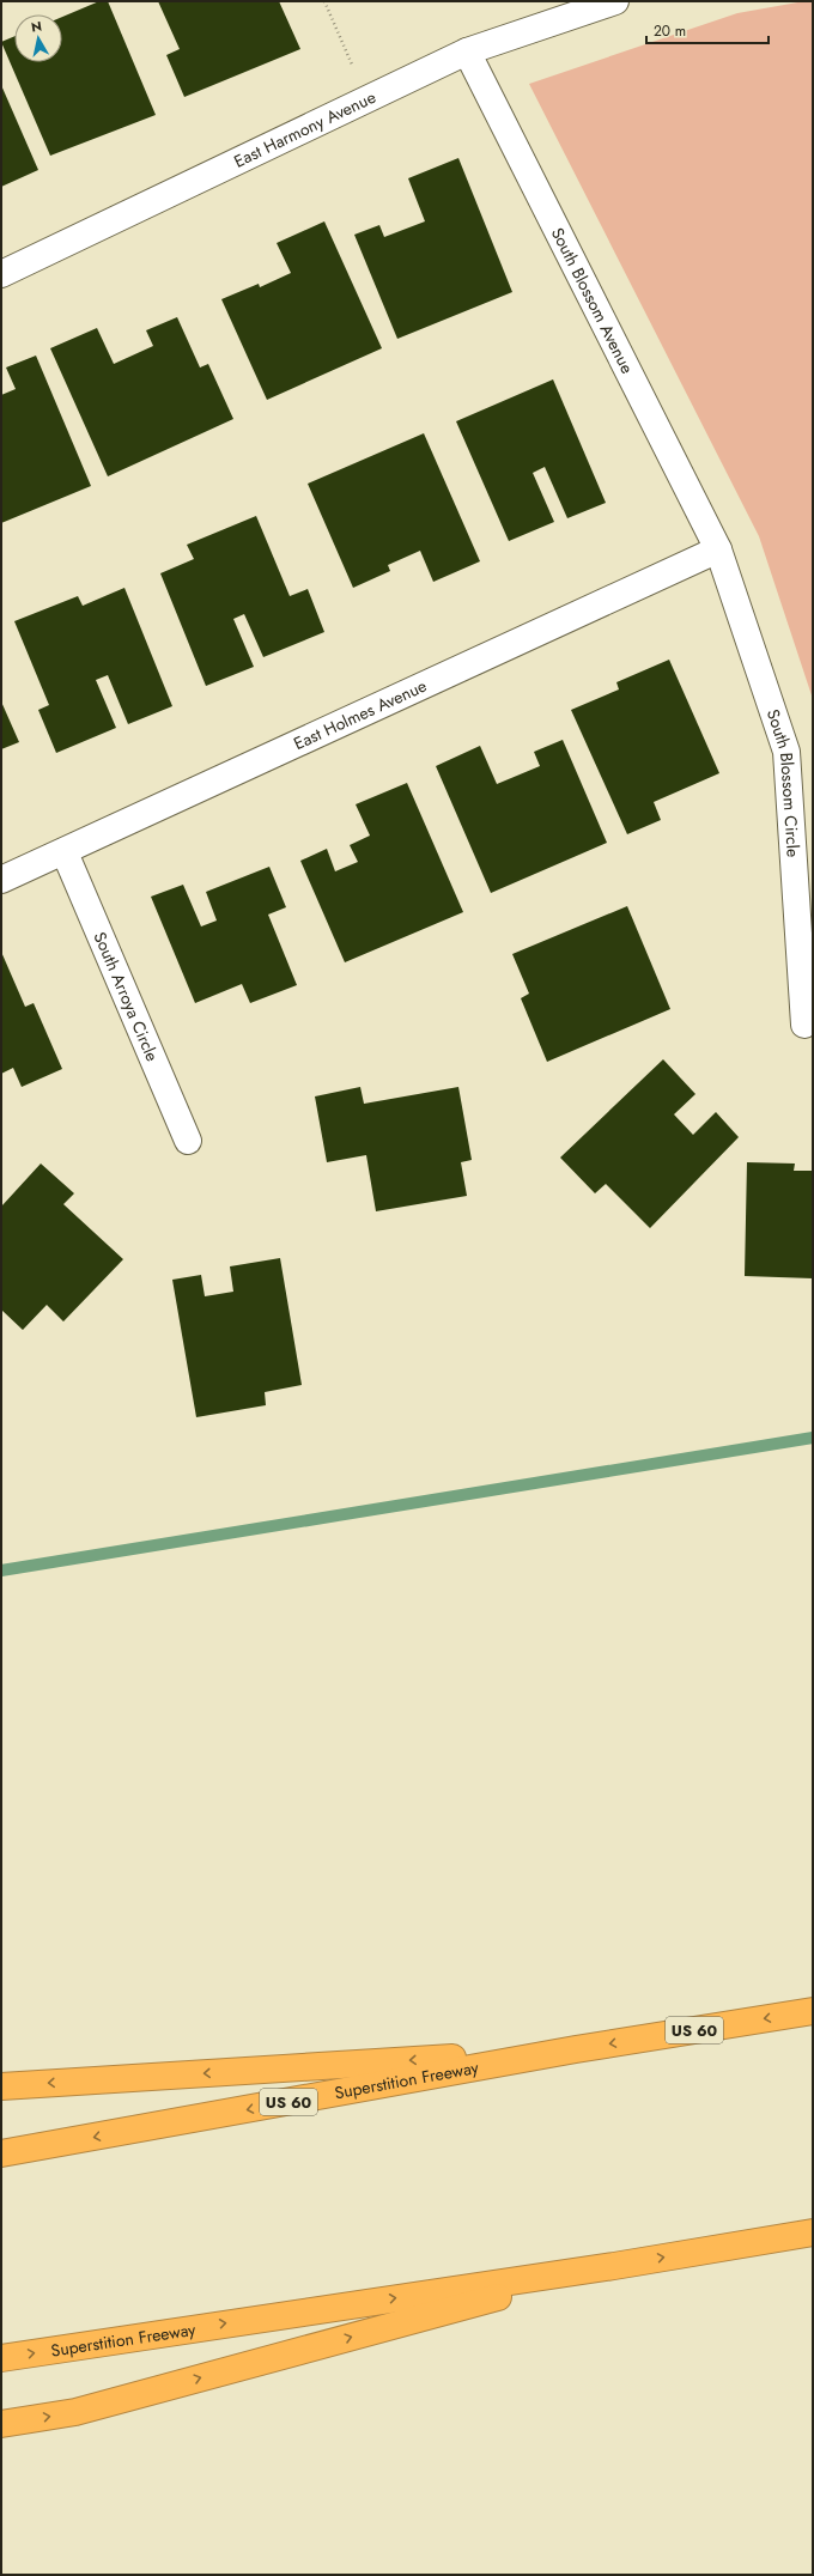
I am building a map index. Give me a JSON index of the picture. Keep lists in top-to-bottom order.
{
  "streets": {
    "highway": ["US 60", "Superstition Freeway"],
    "street": [
      "East Harmony Avenue",
      "South Blossom Avenue",
      "East Holmes Avenue",
      "South Blossom Circle",
      "South Arroya Circle"
    ]
  },
  "crossings": [
    ["East Harmony Avenue", "South Blossom Avenue"],
    ["South Blossom Avenue", "East Holmes Avenue"],
    ["South Blossom Avenue", "South Blossom Circle"],
    ["East Holmes Avenue", "South Blossom Circle"],
    ["East Holmes Avenue", "South Arroya Circle"]
  ],
  "scale_bar": "20 m",
  "north": "top"
}
